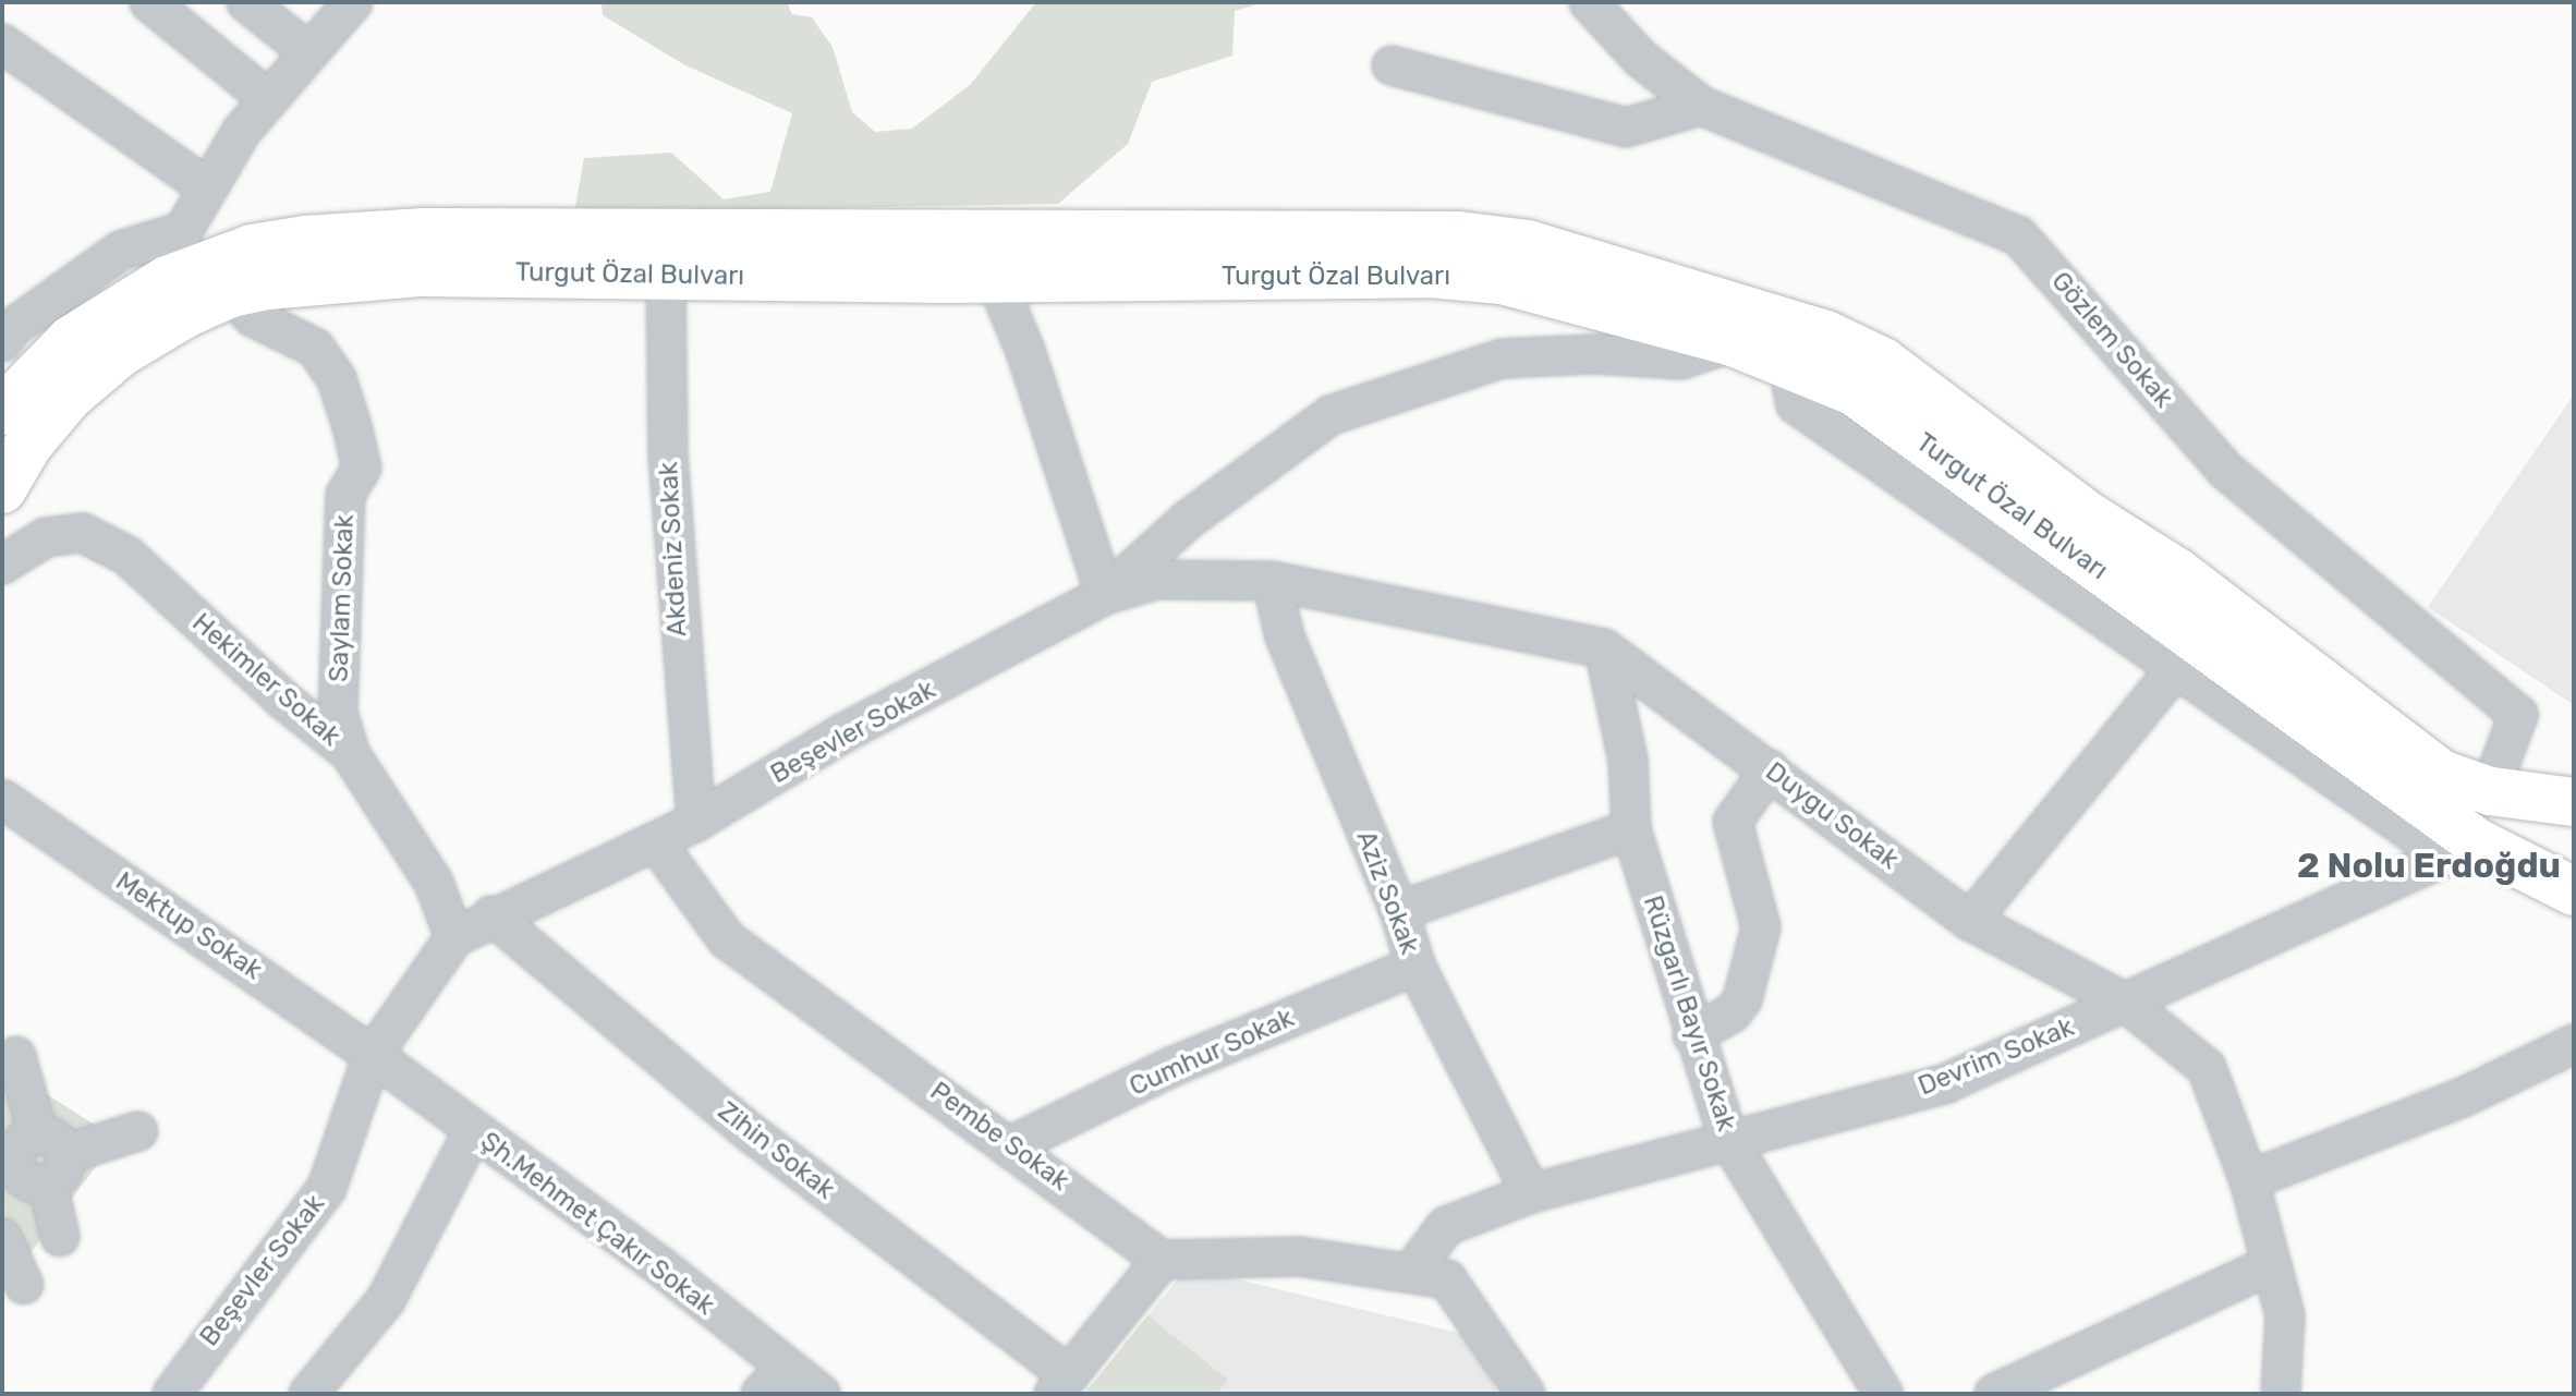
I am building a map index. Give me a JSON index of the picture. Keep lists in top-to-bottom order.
{
  "streets": {
    "street": [
      "Turgut Özal Bulvarı",
      "Gözlem Sokak",
      "Akdeniz Sokak",
      "Saylam Sokak",
      "Hekimler Sokak",
      "Beşevler Sokak",
      "Duygu Sokak",
      "Aziz Sokak",
      "Mektup Sokak",
      "Rüzgarlı Bayır Sokak",
      "Cumhur Sokak",
      "Devrim Sokak",
      "Pembe Sokak",
      "Zihin Sokak",
      "Şh.Mehmet Çakır Sokak"
    ]
  },
  "crossings": [
    ["Turgut Özal Bulvarı", "Gözlem Sokak"],
    ["Turgut Özal Bulvarı", "Akdeniz Sokak"],
    ["Turgut Özal Bulvarı", "Saylam Sokak"],
    ["Turgut Özal Bulvarı", "Beşevler Sokak"],
    ["Turgut Özal Bulvarı", "Devrim Sokak"],
    ["Akdeniz Sokak", "Beşevler Sokak"],
    ["Saylam Sokak", "Hekimler Sokak"],
    ["Hekimler Sokak", "Beşevler Sokak"],
    ["Beşevler Sokak", "Duygu Sokak"],
    ["Beşevler Sokak", "Mektup Sokak"],
    ["Beşevler Sokak", "Pembe Sokak"],
    ["Beşevler Sokak", "Zihin Sokak"],
    ["Beşevler Sokak", "Şh.Mehmet Çakır Sokak"],
    ["Duygu Sokak", "Aziz Sokak"],
    ["Duygu Sokak", "Rüzgarlı Bayır Sokak"],
    ["Duygu Sokak", "Devrim Sokak"],
    ["Aziz Sokak", "Cumhur Sokak"],
    ["Aziz Sokak", "Devrim Sokak"],
    ["Mektup Sokak", "Şh.Mehmet Çakır Sokak"],
    ["Rüzgarlı Bayır Sokak", "Devrim Sokak"],
    ["Cumhur Sokak", "Pembe Sokak"]
  ],
  "districts": ["2 Nolu Erdoğdu"]
}
